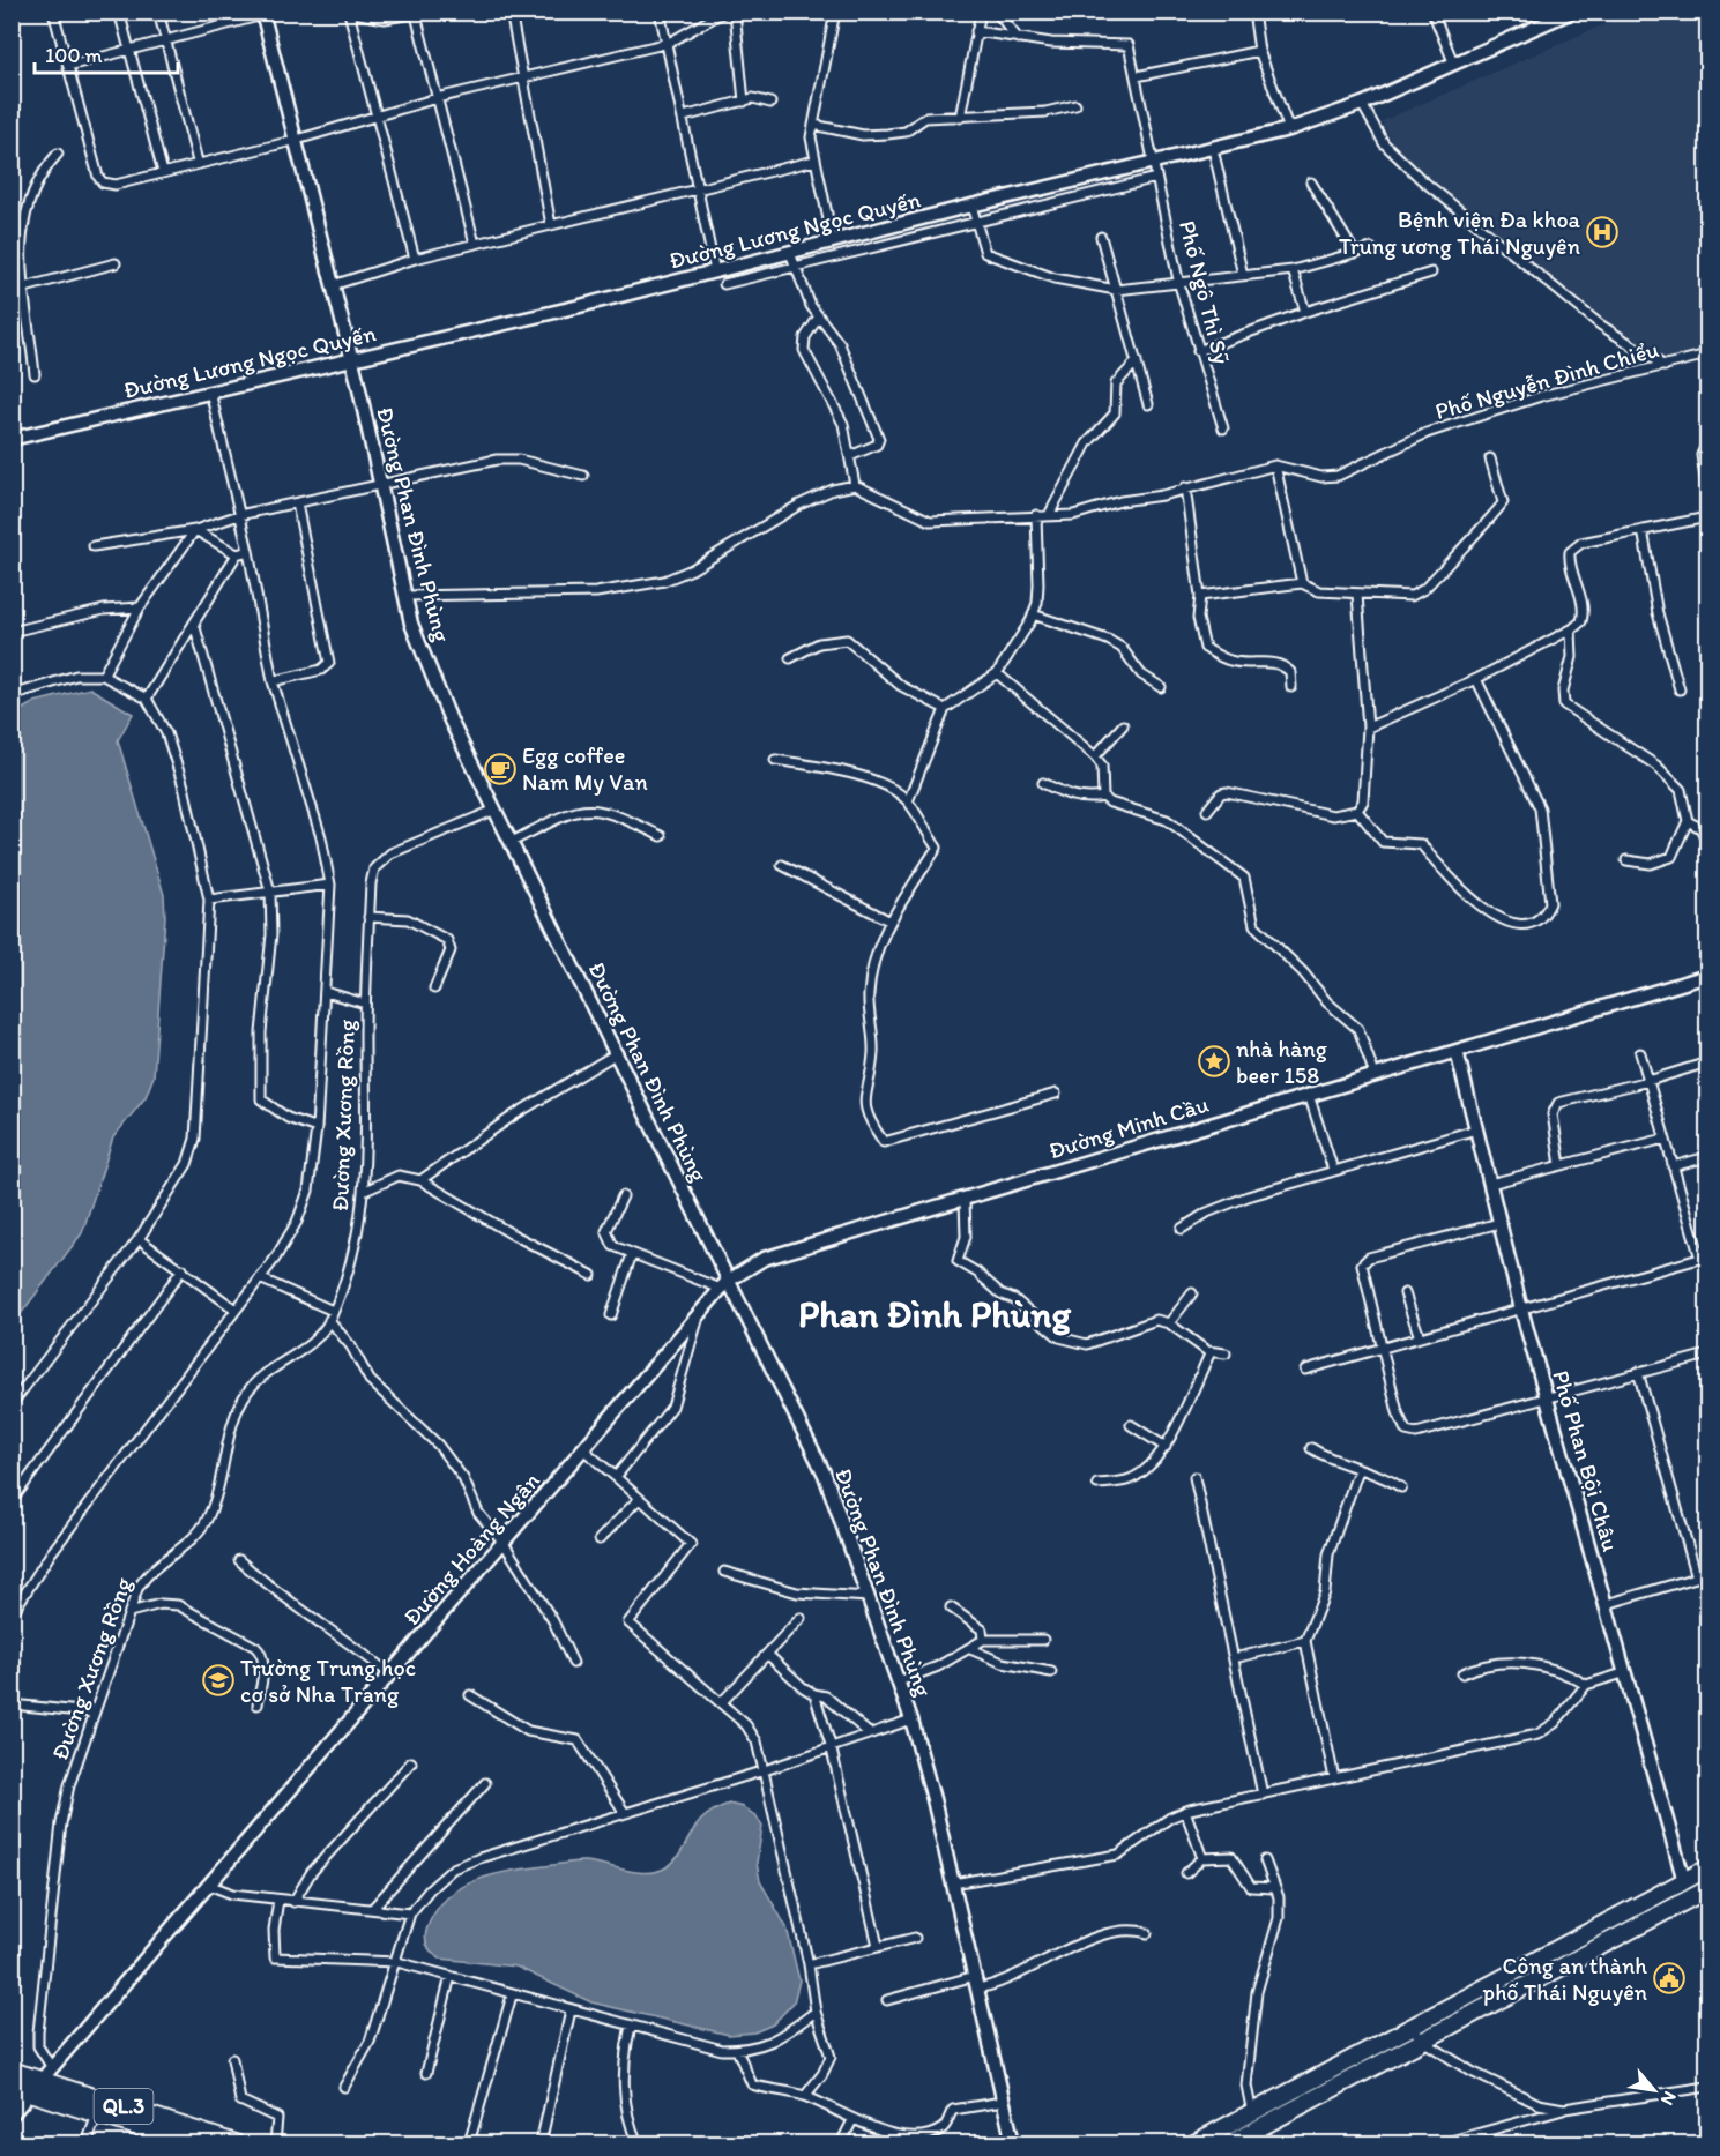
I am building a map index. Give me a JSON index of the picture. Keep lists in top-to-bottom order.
{
  "streets": {
    "highway": ["QL.3"],
    "street": [
      "Đường Lương Ngọc Quyến",
      "Phố Ngô Thì Sỹ",
      "Phố Nguyễn Đình Chiểu",
      "Đường Phan Đình Phùng",
      "Đường Xương Rồng",
      "Đường Minh Cầu",
      "Phố Phan Bội Châu",
      "Đường Hoàng Ngân"
    ]
  },
  "crossings": [
    ["Đường Lương Ngọc Quyến", "Phố Ngô Thì Sỹ"],
    ["Đường Lương Ngọc Quyến", "Đường Phan Đình Phùng"],
    ["Đường Phan Đình Phùng", "Đường Xương Rồng"],
    ["Đường Phan Đình Phùng", "Đường Minh Cầu"],
    ["Đường Phan Đình Phùng", "Đường Hoàng Ngân"],
    ["Đường Xương Rồng", "Đường Hoàng Ngân"],
    ["Đường Xương Rồng", "QL.3"],
    ["Đường Minh Cầu", "Phố Phan Bội Châu"],
    ["Đường Minh Cầu", "Đường Hoàng Ngân"],
    ["Đường Hoàng Ngân", "QL.3"]
  ],
  "districts": ["Phan Đình Phùng"],
  "places": {
    "hospital": ["Bệnh viện Đa khoa Trung ương Thái Nguyên"],
    "cafe": ["Egg coffee Nam My Van"],
    "place": ["nhà hàng beer 158"],
    "school or university": ["Trường Trung học cơ sở Nha Trang"],
    "public building": ["Công an thành phố Thái Nguyên"]
  },
  "scale_bar": "100 m",
  "north": "bottom right"
}
